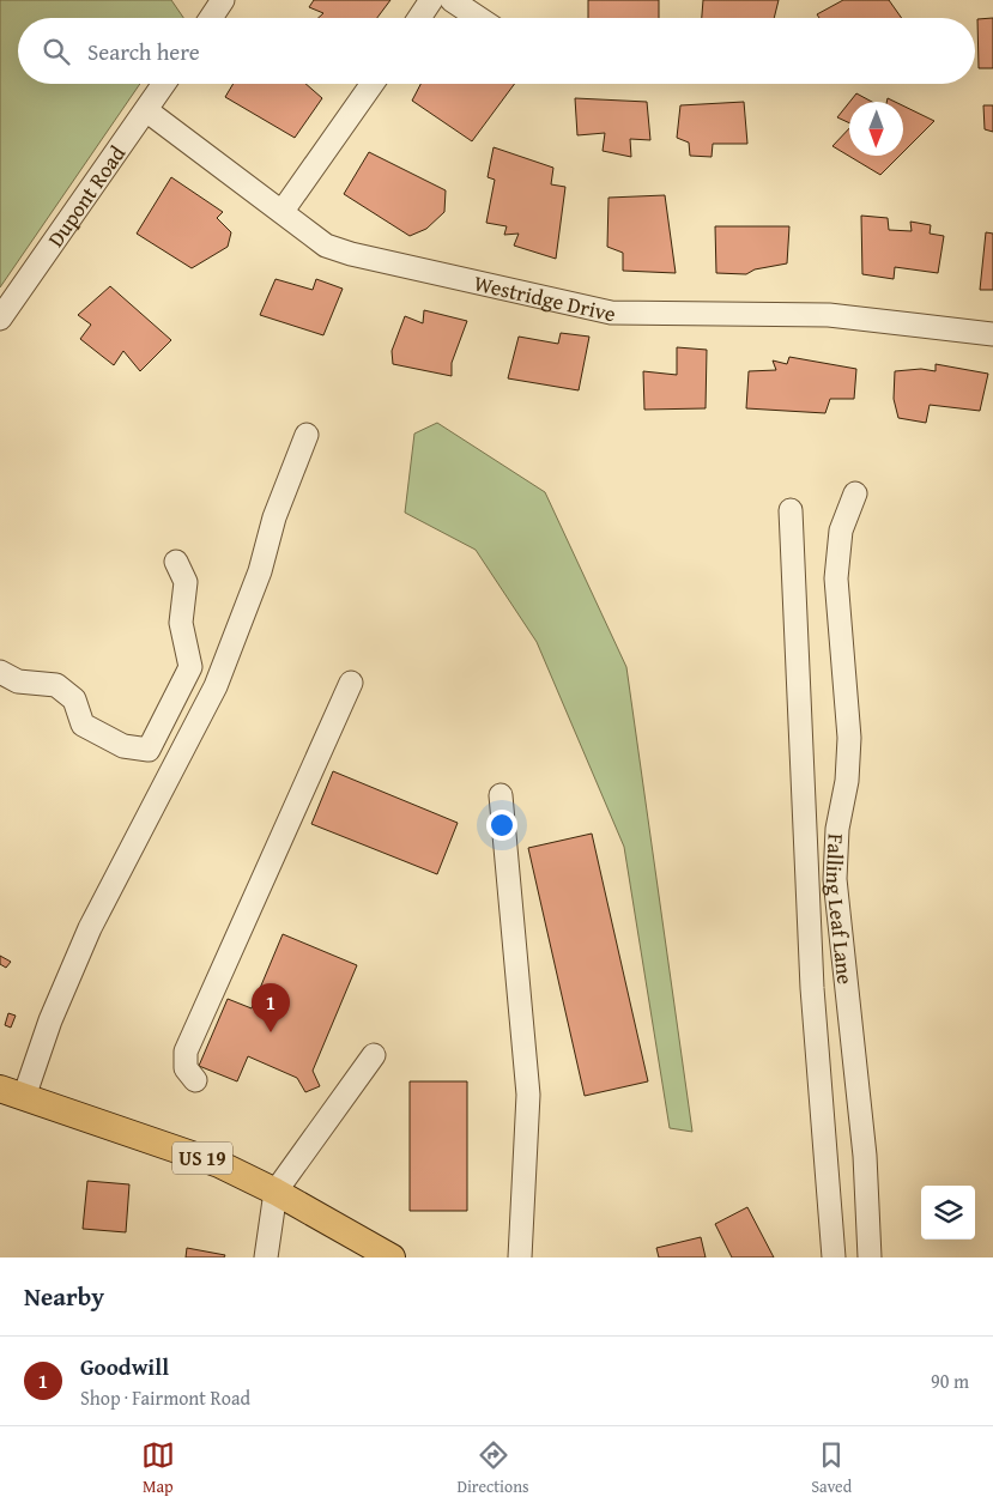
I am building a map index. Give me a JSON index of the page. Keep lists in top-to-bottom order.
{
  "streets": {
    "main road": ["US 19"],
    "street": ["Dupont Road", "Westridge Drive", "Falling Leaf Lane"]
  },
  "crossings": [
    ["Dupont Road", "Westridge Drive"]
  ],
  "north": "bottom",
  "page": {
    "search": "Search here",
    "pins": "1",
    "heading": "Nearby",
    "list": [
      {
        "mark": "1",
        "name": "Goodwill",
        "note": "Shop · Fairmont Road",
        "value": "90 m"
      }
    ],
    "nav": ["Map", "Directions", "Saved"]
  }
}
